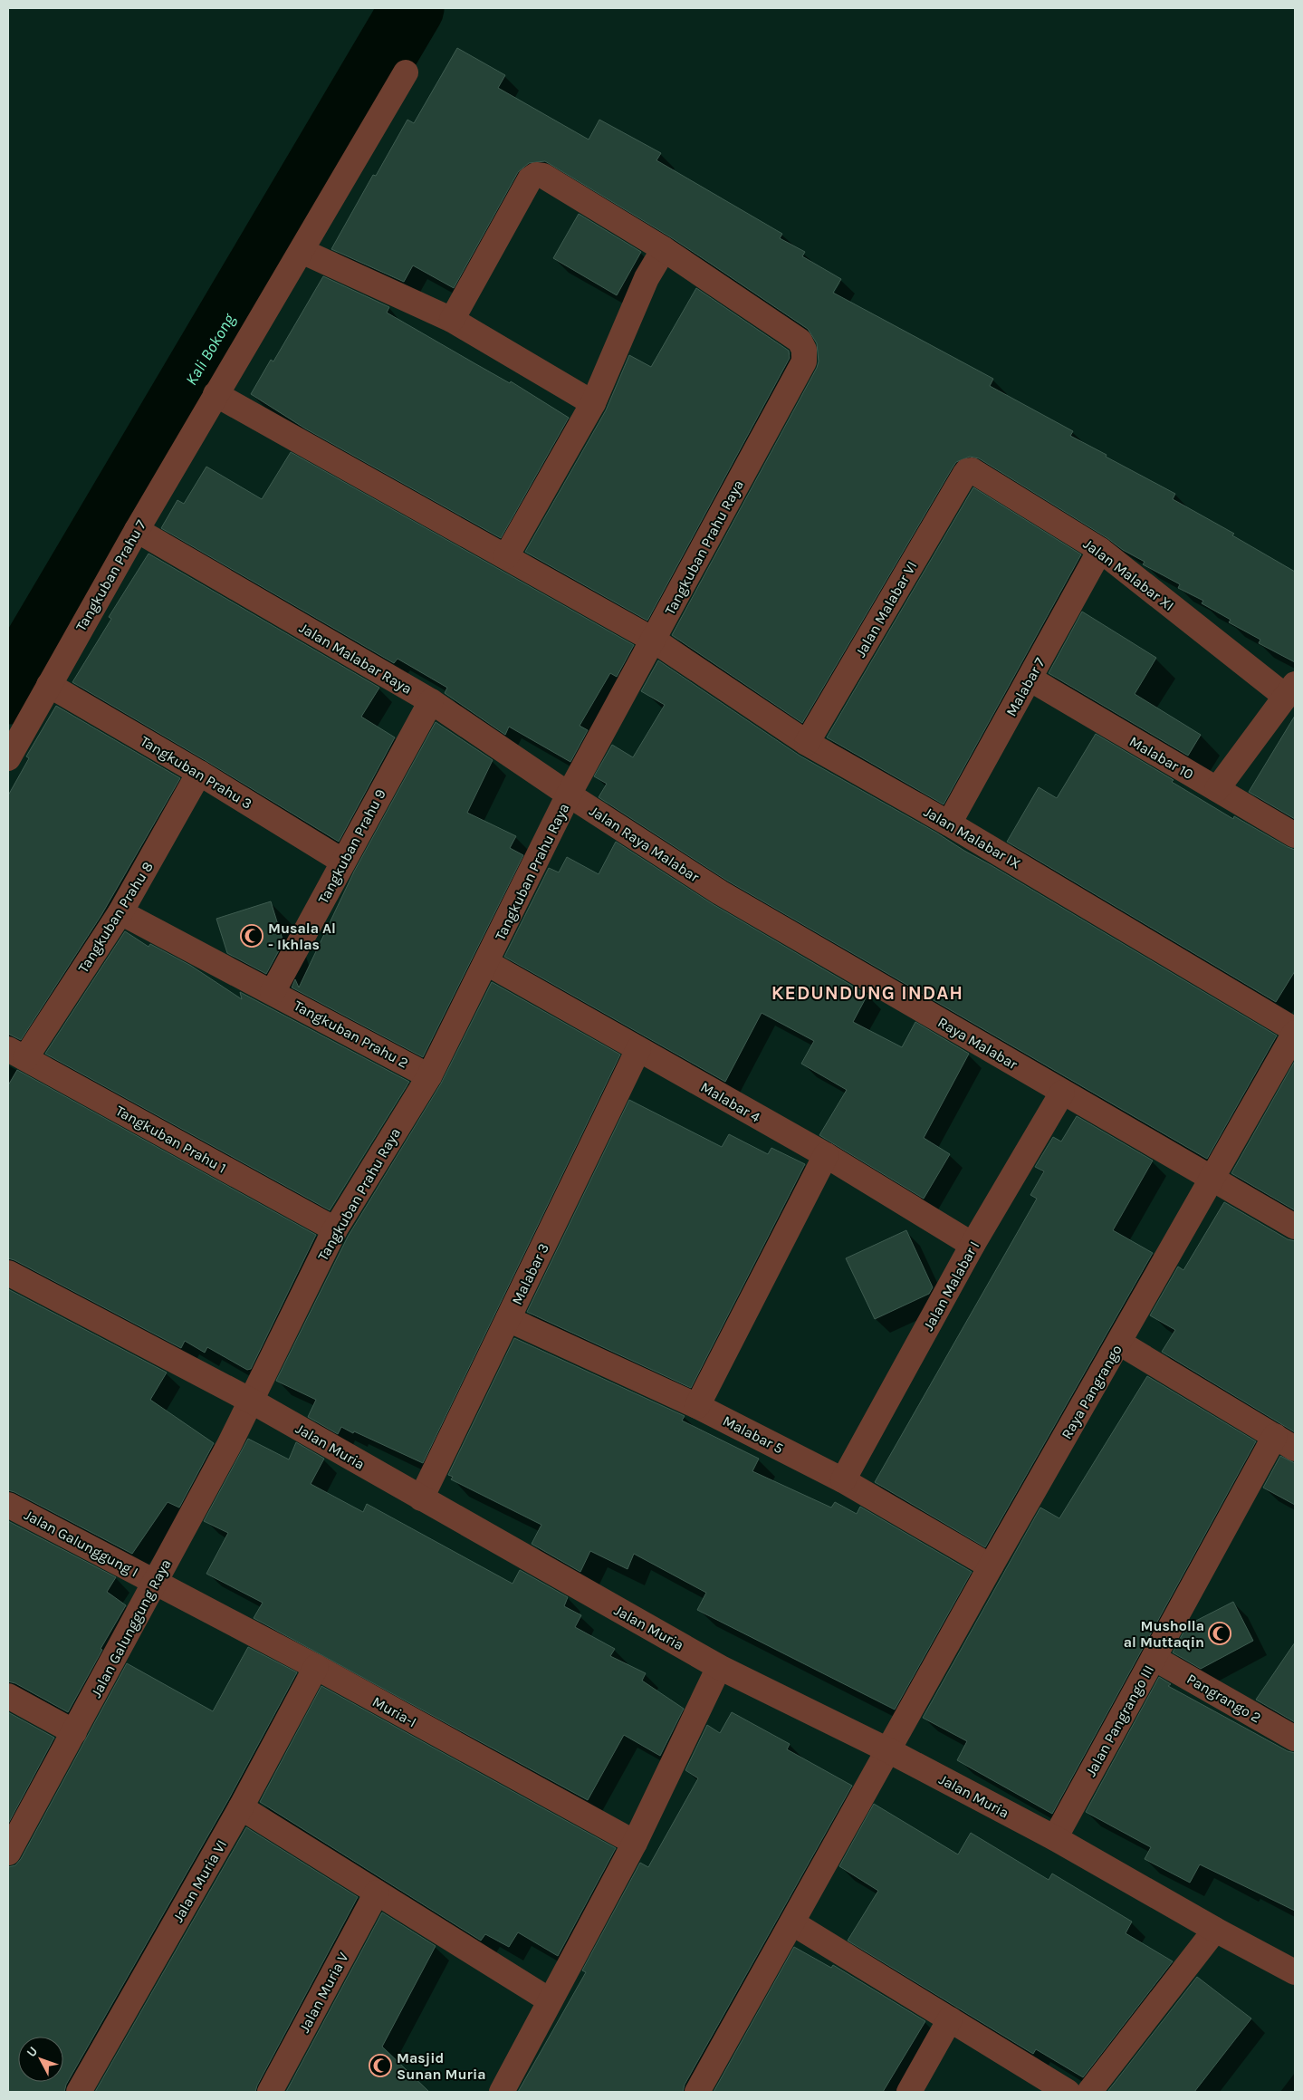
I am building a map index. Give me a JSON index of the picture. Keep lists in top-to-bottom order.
{
  "streets": {
    "street": [
      "Tangkuban Prahu Raya",
      "Jalan Malabar XI",
      "Tangkuban Prahu 7",
      "Jalan Malabar VI",
      "Jalan Malabar Raya",
      "Malabar 7",
      "Malabar 10",
      "Tangkuban Prahu 3",
      "Jalan Malabar IX",
      "Jalan Raya Malabar",
      "Tangkuban Prahu 9",
      "Tangkuban Prahu 8",
      "Tangkuban Prahu 2",
      "Raya Malabar",
      "Malabar 4",
      "Tangkuban Prahu 1",
      "Malabar 3",
      "Jalan Malabar I",
      "Raya Pangrango",
      "Malabar 5",
      "Jalan Muria",
      "Jalan Galunggung I",
      "Jalan Galunggung Raya",
      "Pangrango 2",
      "Muria-I",
      "Jalan Pangrango III",
      "Jalan Muria VI",
      "Jalan Muria V"
    ]
  },
  "crossings": [
    ["Tangkuban Prahu Raya", "Jalan Malabar Raya"],
    ["Tangkuban Prahu Raya", "Jalan Malabar IX"],
    ["Tangkuban Prahu Raya", "Jalan Raya Malabar"],
    ["Tangkuban Prahu Raya", "Tangkuban Prahu 2"],
    ["Tangkuban Prahu Raya", "Malabar 4"],
    ["Tangkuban Prahu Raya", "Tangkuban Prahu 1"],
    ["Tangkuban Prahu Raya", "Jalan Muria"],
    ["Tangkuban Prahu Raya", "Jalan Galunggung Raya"],
    ["Jalan Malabar XI", "Jalan Malabar VI"],
    ["Jalan Malabar XI", "Malabar 7"],
    ["Tangkuban Prahu 7", "Jalan Malabar Raya"],
    ["Tangkuban Prahu 7", "Tangkuban Prahu 3"],
    ["Tangkuban Prahu 7", "Jalan Malabar IX"],
    ["Jalan Malabar VI", "Jalan Malabar IX"],
    ["Jalan Malabar Raya", "Jalan Raya Malabar"],
    ["Jalan Malabar Raya", "Tangkuban Prahu 9"],
    ["Malabar 7", "Malabar 10"],
    ["Malabar 7", "Jalan Malabar IX"],
    ["Tangkuban Prahu 3", "Tangkuban Prahu 9"],
    ["Tangkuban Prahu 3", "Tangkuban Prahu 8"],
    ["Jalan Malabar IX", "Raya Pangrango"],
    ["Jalan Raya Malabar", "Raya Malabar"],
    ["Tangkuban Prahu 9", "Tangkuban Prahu 2"],
    ["Tangkuban Prahu 8", "Tangkuban Prahu 2"],
    ["Tangkuban Prahu 8", "Tangkuban Prahu 1"],
    ["Raya Malabar", "Jalan Malabar I"],
    ["Raya Malabar", "Raya Pangrango"],
    ["Malabar 4", "Malabar 3"],
    ["Malabar 4", "Jalan Malabar I"],
    ["Malabar 3", "Malabar 5"],
    ["Malabar 3", "Jalan Muria"],
    ["Jalan Malabar I", "Malabar 5"],
    ["Raya Pangrango", "Malabar 5"],
    ["Raya Pangrango", "Jalan Muria"],
    ["Jalan Muria", "Jalan Galunggung Raya"],
    ["Jalan Muria", "Jalan Pangrango III"],
    ["Jalan Galunggung I", "Jalan Galunggung Raya"],
    ["Jalan Galunggung I", "Muria-I"],
    ["Jalan Galunggung Raya", "Muria-I"],
    ["Pangrango 2", "Jalan Pangrango III"],
    ["Muria-I", "Jalan Muria VI"]
  ],
  "districts": ["KEDUNDUNG INDAH"],
  "water": ["Kali Bokong"],
  "places": {
    "mosque": ["Musala Al - Ikhlas", "Musholla al Muttaqin", "Masjid Sunan Muria"]
  },
  "north": "top left"
}
